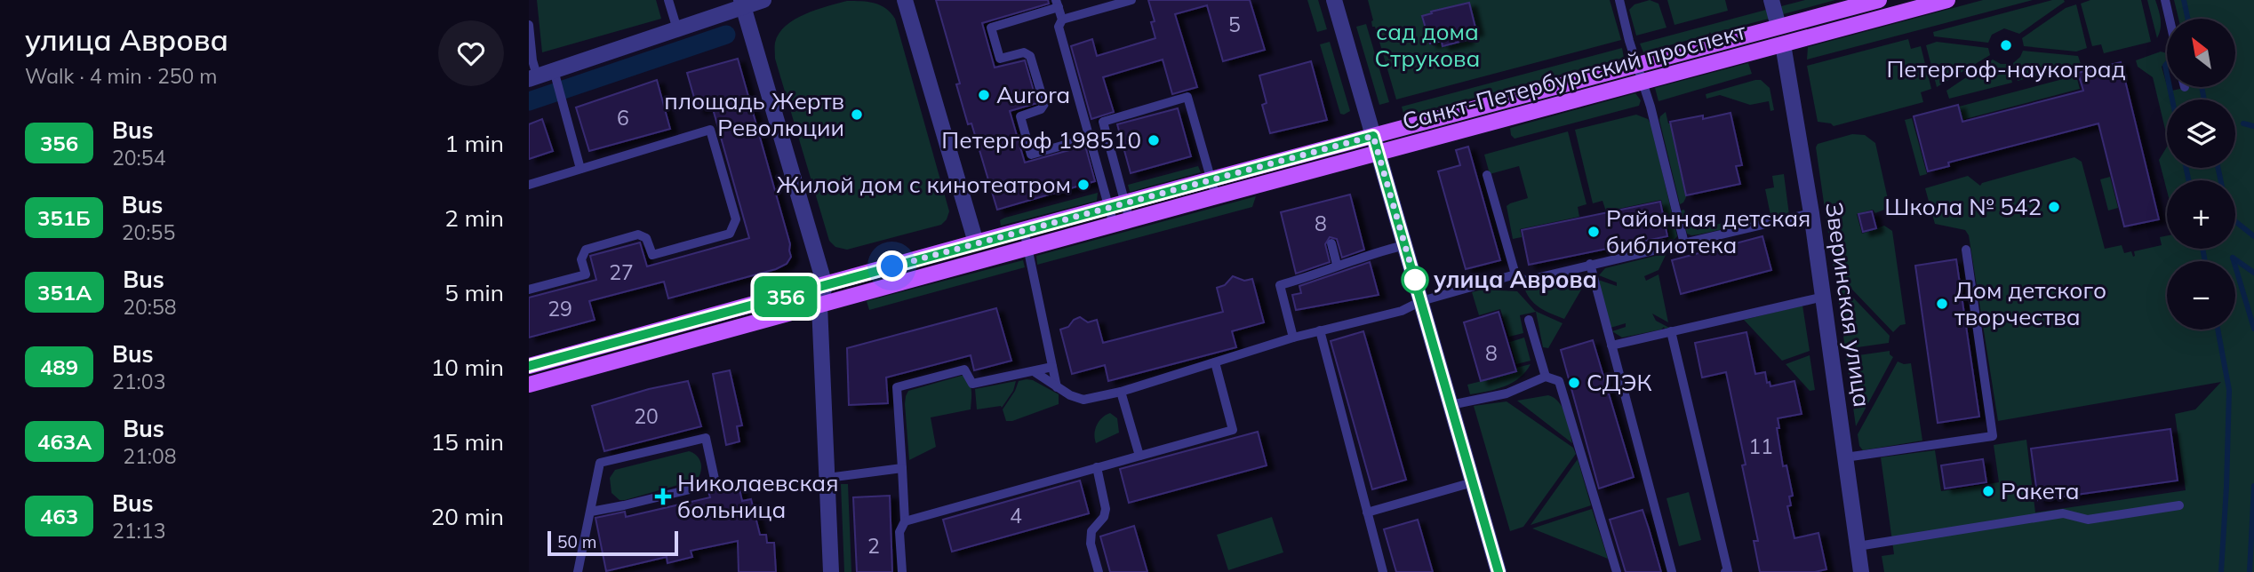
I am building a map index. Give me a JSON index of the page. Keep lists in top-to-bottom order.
{
  "streets": {
    "main road": ["Санкт-Петербургский проспект"],
    "street": ["Зверинская улица"]
  },
  "crossings": [
    ["Санкт-Петербургский проспект", "Зверинская улица"]
  ],
  "parks": ["сад дома Струкова"],
  "places": {
    "other": [
      "Петергоф-наукоград",
      "Aurora",
      "площадь Жертв Революции",
      "Петергоф 198510",
      "Жилой дом с кинотеатром",
      "Школа № 542",
      "Районная детская библиотека",
      "улица Аврова",
      "Дом детского творчества",
      "СДЭК",
      "Ракета"
    ],
    "health": ["Николаевская больница"]
  },
  "lines": ["bus line 356"],
  "house_numbers": [
    "5",
    "6",
    "8",
    "27",
    "29",
    "8",
    "20",
    "11",
    "4",
    "2"
  ],
  "scale_bar": "50 m",
  "north": "top left",
  "page": {
    "heading": ["улица Аврова", "Walk · 4 min · 250 m"],
    "on_map": "356",
    "map_buttons": ["+", "−"],
    "list": [
      {
        "mark": "356",
        "name": "Bus",
        "note": "20:54",
        "value": "1 min"
      },
      {
        "mark": "351Б",
        "name": "Bus",
        "note": "20:55",
        "value": "2 min"
      },
      {
        "mark": "351А",
        "name": "Bus",
        "note": "20:58",
        "value": "5 min"
      },
      {
        "mark": "489",
        "name": "Bus",
        "note": "21:03",
        "value": "10 min"
      },
      {
        "mark": "463А",
        "name": "Bus",
        "note": "21:08",
        "value": "15 min"
      },
      {
        "mark": "463",
        "name": "Bus",
        "note": "21:13",
        "value": "20 min"
      }
    ],
    "scale": "50 m"
  }
}
